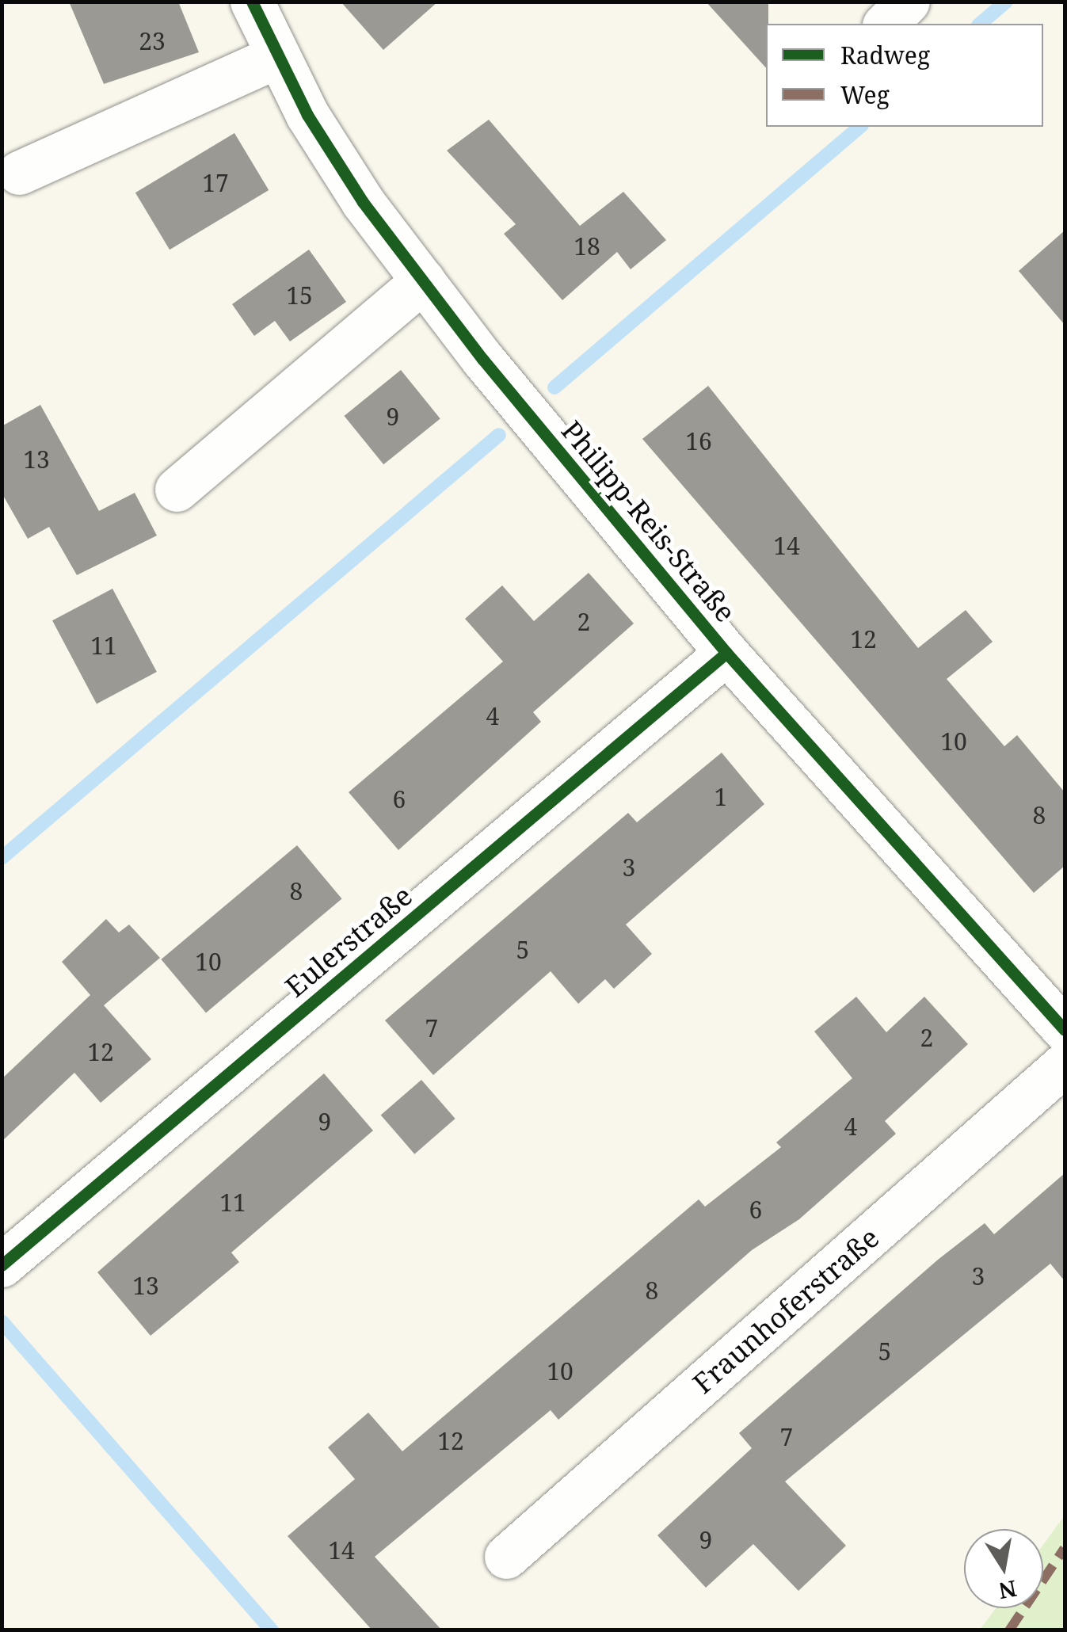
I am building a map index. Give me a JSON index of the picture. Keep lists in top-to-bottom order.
{
  "streets": {
    "street": ["Philipp-Reis-Straße", "Eulerstraße", "Fraunhoferstraße"]
  },
  "crossings": [
    ["Philipp-Reis-Straße", "Eulerstraße"]
  ],
  "house_numbers": [
    "23",
    "17",
    "18",
    "15",
    "9",
    "16",
    "13",
    "14",
    "2",
    "12",
    "11",
    "4",
    "10",
    "1",
    "6",
    "8",
    "3",
    "8",
    "5",
    "10",
    "7",
    "2",
    "12",
    "9",
    "4",
    "11",
    "6",
    "3",
    "13",
    "8",
    "5",
    "10",
    "7",
    "12",
    "9",
    "14"
  ],
  "legend": ["Radweg", "Weg"],
  "north": "bottom"
}
